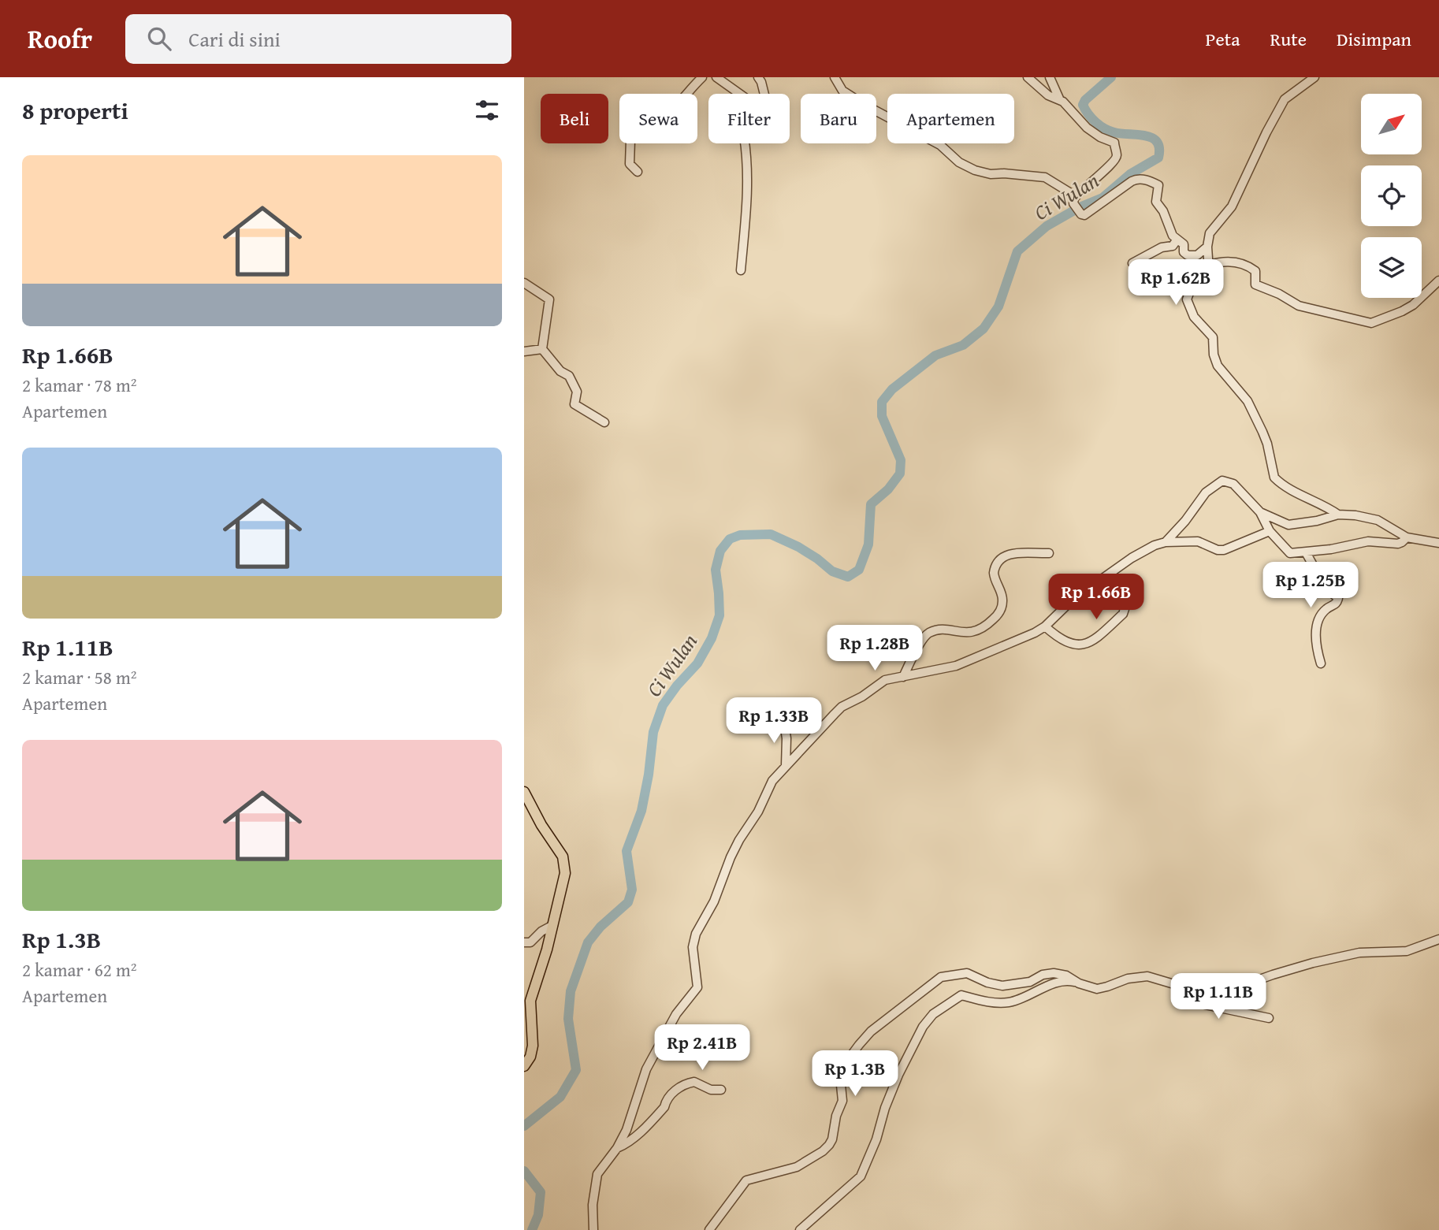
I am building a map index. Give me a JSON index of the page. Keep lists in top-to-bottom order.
{
  "water": ["Ci Wulan"],
  "north": "top right",
  "page": {
    "header": "Roofr",
    "search": "Cari di sini",
    "nav": ["Peta", "Rute", "Disimpan"],
    "heading": "8 properti",
    "chip": [
      "Beli",
      "Sewa",
      "Filter",
      "Baru",
      "Apartemen"
    ],
    "list": [
      {
        "name": "Rp 1.66B",
        "note": "2 kamar · 78 m² · Apartemen"
      },
      {
        "name": "Rp 1.11B",
        "note": "2 kamar · 58 m² · Apartemen"
      },
      {
        "name": "Rp 1.3B",
        "note": "2 kamar · 62 m² · Apartemen"
      }
    ],
    "price": [
      "Rp 1.62B",
      "Rp 1.25B",
      "Rp 1.66B",
      "Rp 1.28B",
      "Rp 1.33B",
      "Rp 1.11B",
      "Rp 2.41B",
      "Rp 1.3B"
    ]
  }
}
